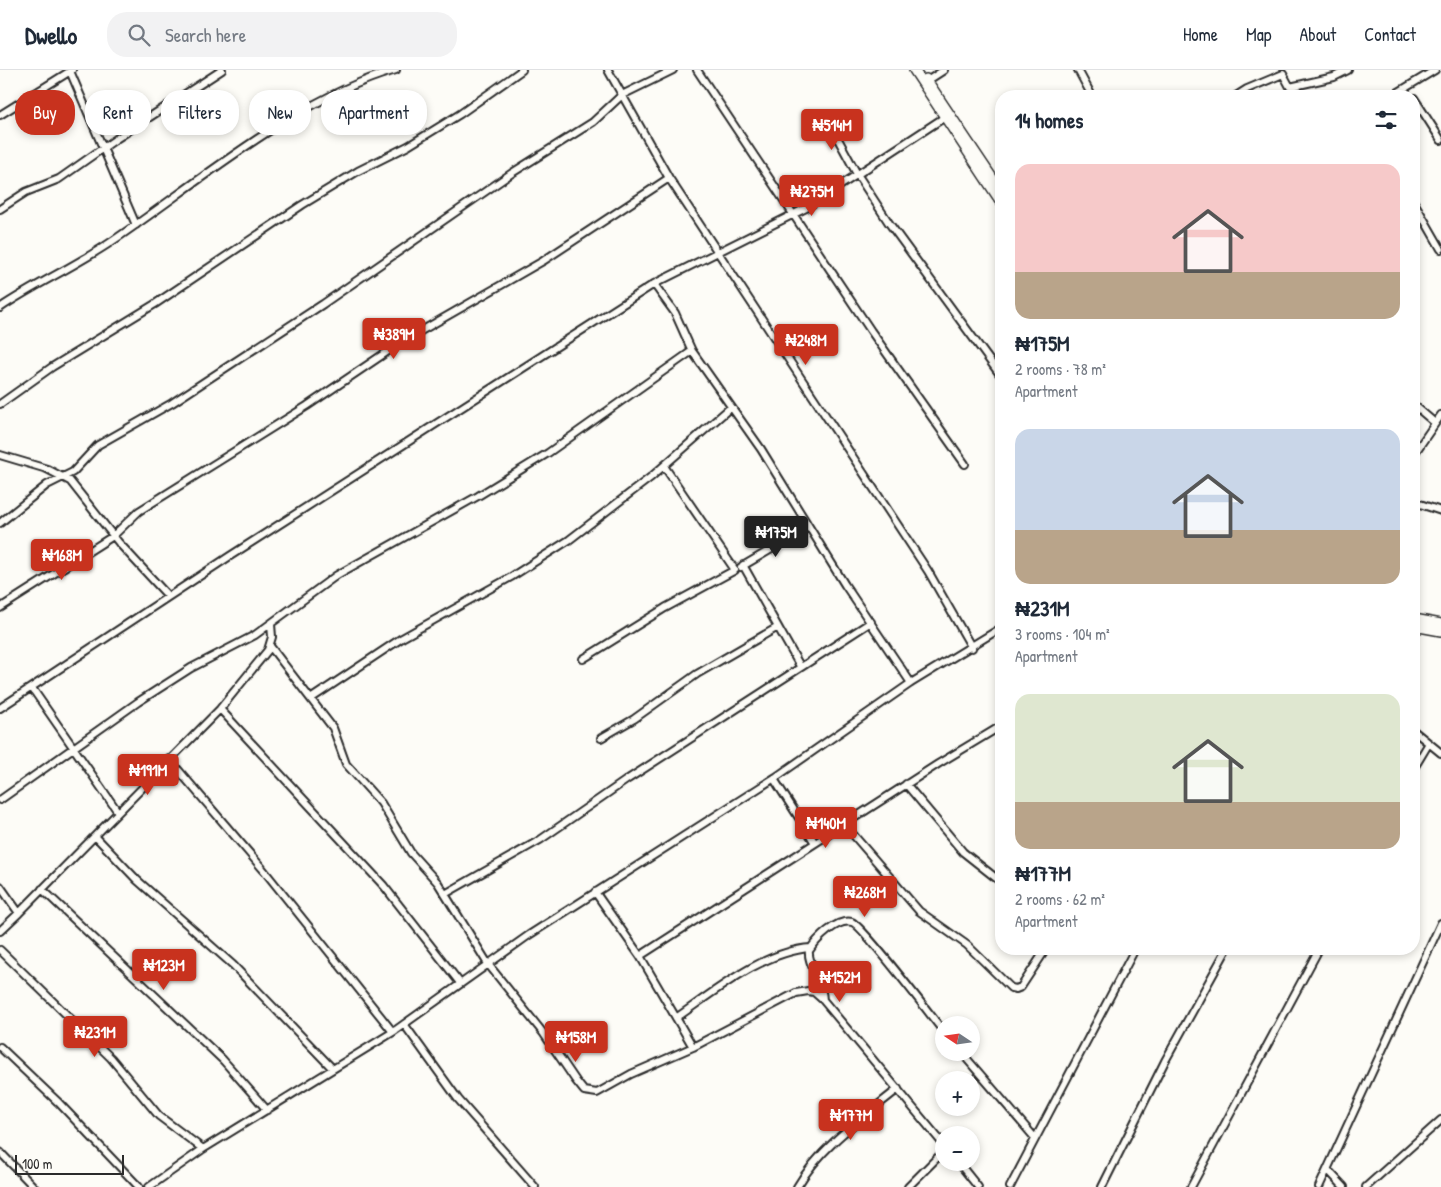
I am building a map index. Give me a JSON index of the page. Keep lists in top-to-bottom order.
{
  "scale_bar": "100 m",
  "north": "left",
  "page": {
    "header": "Dwello",
    "search": "Search here",
    "nav": [
      "Home",
      "Map",
      "About",
      "Contact"
    ],
    "chip": [
      "Buy",
      "Rent",
      "Filters",
      "New",
      "Apartment"
    ],
    "heading": "14 homes",
    "price": [
      "₦514M",
      "₦275M",
      "₦389M",
      "₦248M",
      "₦175M",
      "₦168M",
      "₦191M",
      "₦140M",
      "₦268M",
      "₦123M",
      "₦152M",
      "₦231M",
      "₦158M",
      "₦177M"
    ],
    "list": [
      {
        "name": "₦175M",
        "note": "2 rooms · 78 m² · Apartment"
      },
      {
        "name": "₦231M",
        "note": "3 rooms · 104 m² · Apartment"
      },
      {
        "name": "₦177M",
        "note": "2 rooms · 62 m² · Apartment"
      }
    ],
    "map_buttons": ["+", "−"],
    "scale": "100 m"
  }
}
